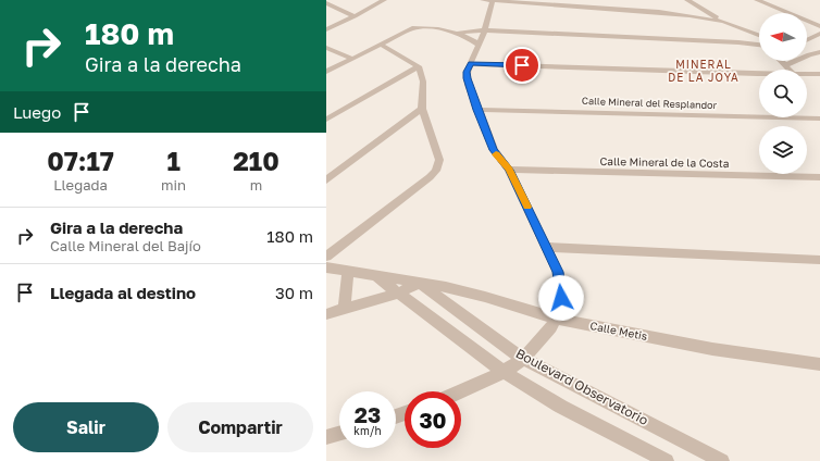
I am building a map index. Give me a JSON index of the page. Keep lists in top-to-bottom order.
{
  "streets": {
    "street": [
      "Calle Mineral del Resplandor",
      "Calle Mineral de la Costa",
      "Calle Metis",
      "Boulevard Observatorio"
    ]
  },
  "crossings": [
    ["Calle Metis", "Boulevard Observatorio"]
  ],
  "districts": ["MINERAL DE LA JOYA"],
  "north": "left",
  "page": {
    "turn": ["180 m", "Gira a la derecha"],
    "then": "Luego",
    "eta": [
      "07:17",
      "Llegada",
      "1",
      "min",
      "210",
      "m"
    ],
    "list": [
      {
        "name": "Gira a la derecha",
        "note": "Calle Mineral del Bajío",
        "value": "180 m"
      },
      {
        "name": "Llegada al destino",
        "value": "30 m"
      }
    ],
    "speed": "23 km/h",
    "limit": "30",
    "buttons": ["Salir", "Compartir"]
  }
}
